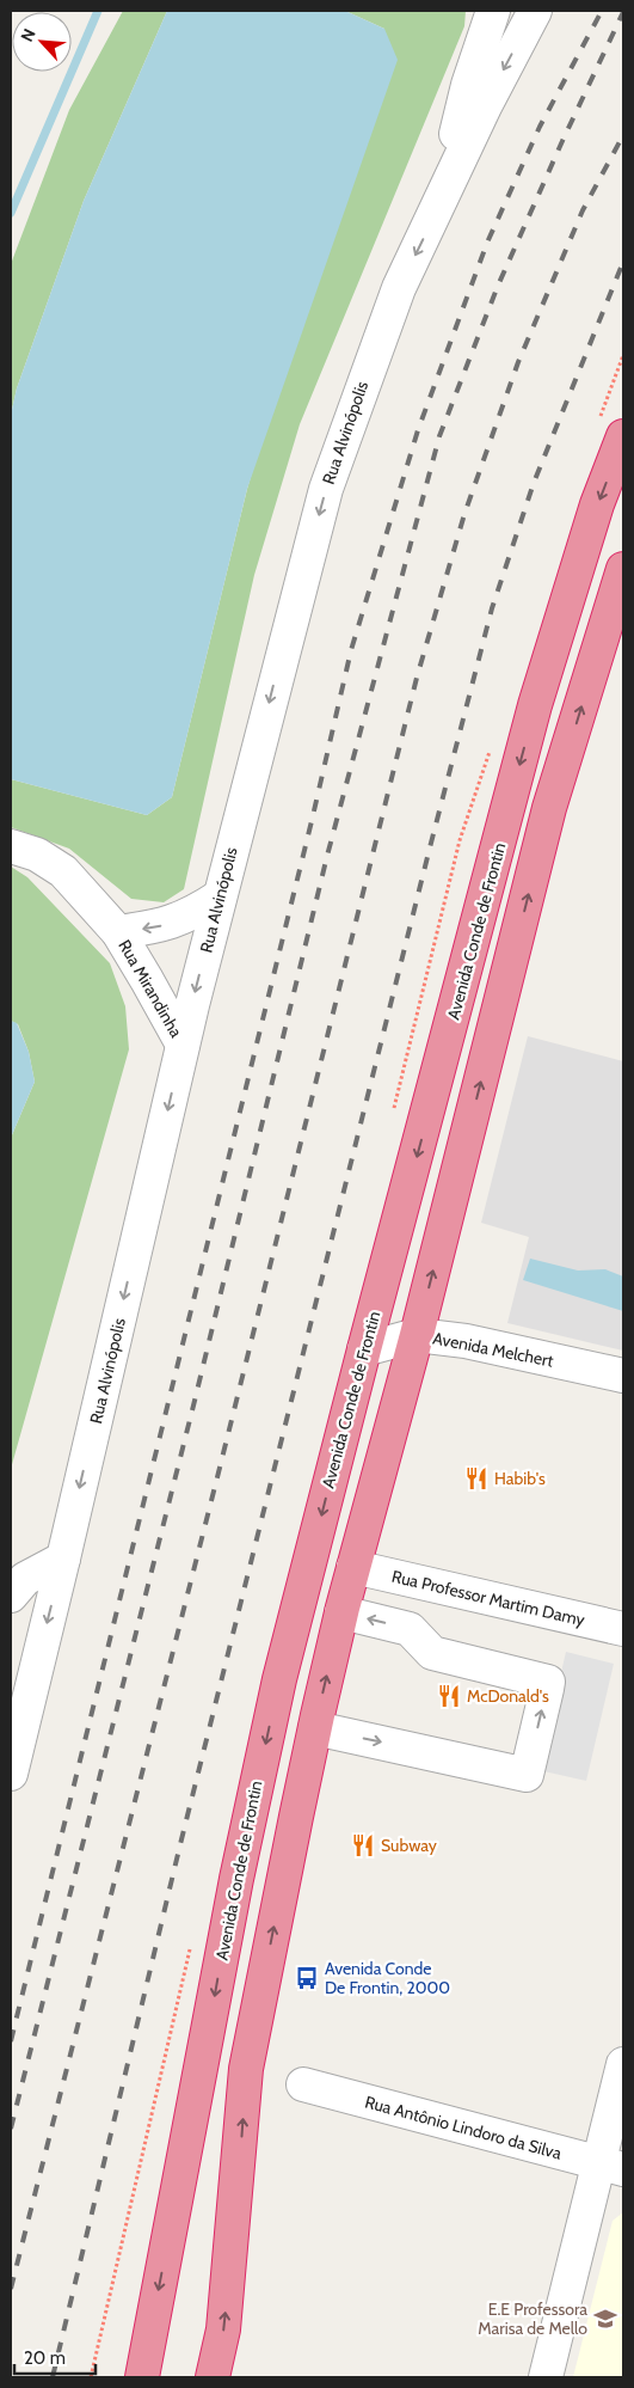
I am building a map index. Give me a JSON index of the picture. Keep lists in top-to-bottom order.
{
  "streets": {
    "highway": ["Avenida Conde de Frontin"],
    "street": [
      "Rua Alvinópolis",
      "Rua Mirandinha",
      "Avenida Melchert",
      "Rua Professor Martim Damy",
      "Rua Antônio Lindoro da Silva"
    ]
  },
  "crossings": [
    ["Rua Alvinópolis", "Rua Mirandinha"],
    ["Avenida Conde de Frontin", "Avenida Melchert"]
  ],
  "one_way": ["Rua Alvinópolis"],
  "places": {
    "restaurant": ["Habib's", "McDonald's", "Subway"],
    "bus stop": ["Avenida Conde De Frontin, 2000"],
    "school or university": ["E.E Professora Marisa de Mello"]
  },
  "scale_bar": "20 m",
  "north": "top left"
}
